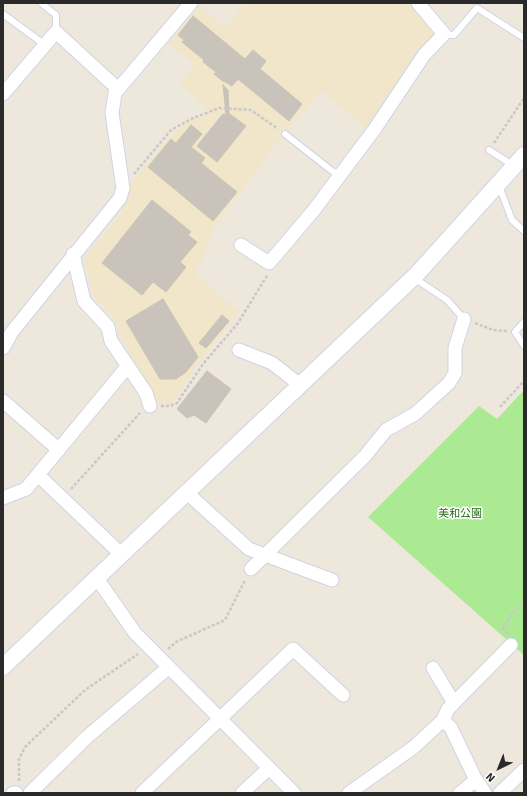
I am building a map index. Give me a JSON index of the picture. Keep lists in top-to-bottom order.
{
  "parks": ["美和公園"],
  "north": "bottom left"
}
